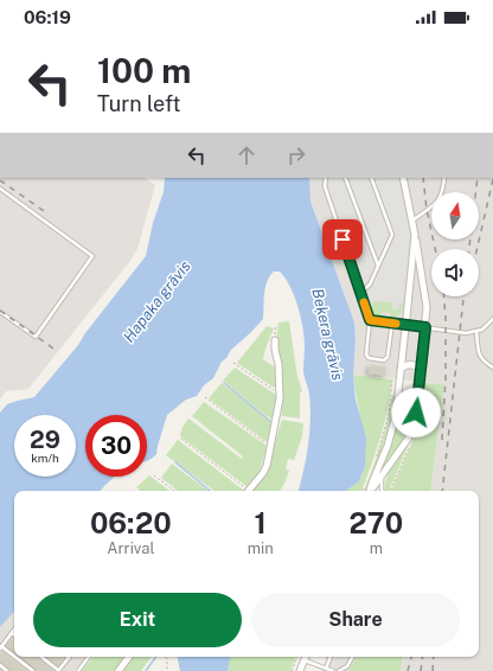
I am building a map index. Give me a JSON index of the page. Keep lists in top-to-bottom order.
{
  "water": ["Hapaka grāvis", "Beķera grāvis"],
  "north": "top",
  "page": {
    "status": "06:19",
    "turn": ["100 m", "Turn left"],
    "speed": "29 km/h",
    "limit": "30",
    "eta": [
      "06:20",
      "Arrival",
      "1",
      "min",
      "270",
      "m"
    ],
    "buttons": ["Exit", "Share"]
  }
}
